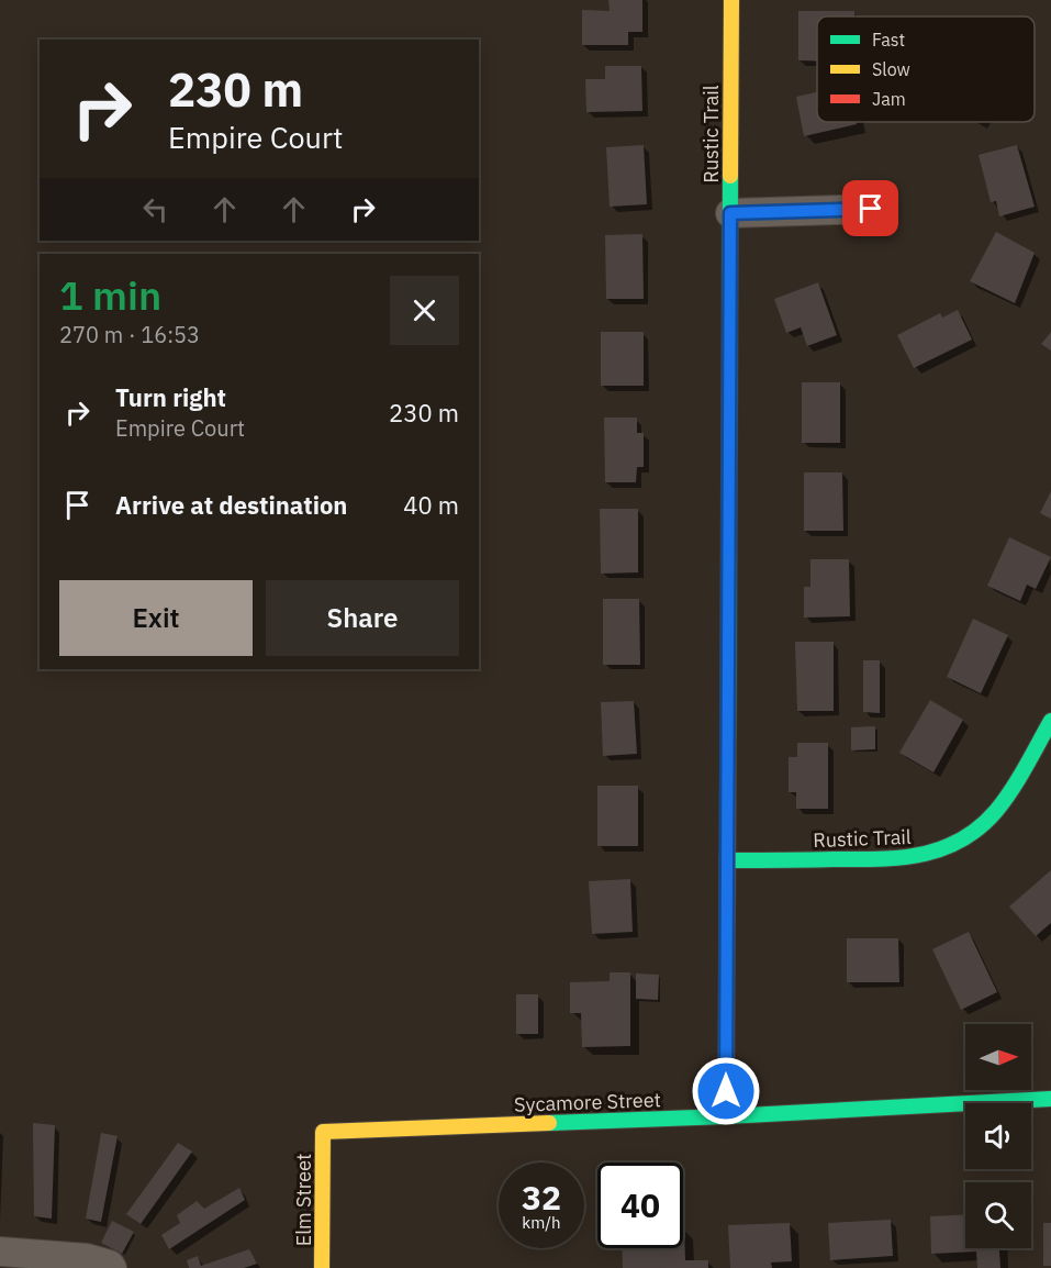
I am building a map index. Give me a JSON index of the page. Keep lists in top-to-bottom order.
{
  "streets": {
    "street": ["Rustic Trail", "Sycamore Street", "Elm Street"]
  },
  "crossings": [
    ["Rustic Trail", "Sycamore Street"],
    ["Sycamore Street", "Elm Street"]
  ],
  "legend": ["Fast", "Slow", "Jam"],
  "north": "right",
  "page": {
    "turn": ["230 m", "Empire Court"],
    "heading": ["1 min", "270 m · 16:53"],
    "list": [
      {
        "name": "Turn right",
        "note": "Empire Court",
        "value": "230 m"
      },
      {
        "name": "Arrive at destination",
        "value": "40 m"
      }
    ],
    "buttons": ["Exit", "Share"],
    "speed": "32 km/h",
    "limit": "40"
  }
}
